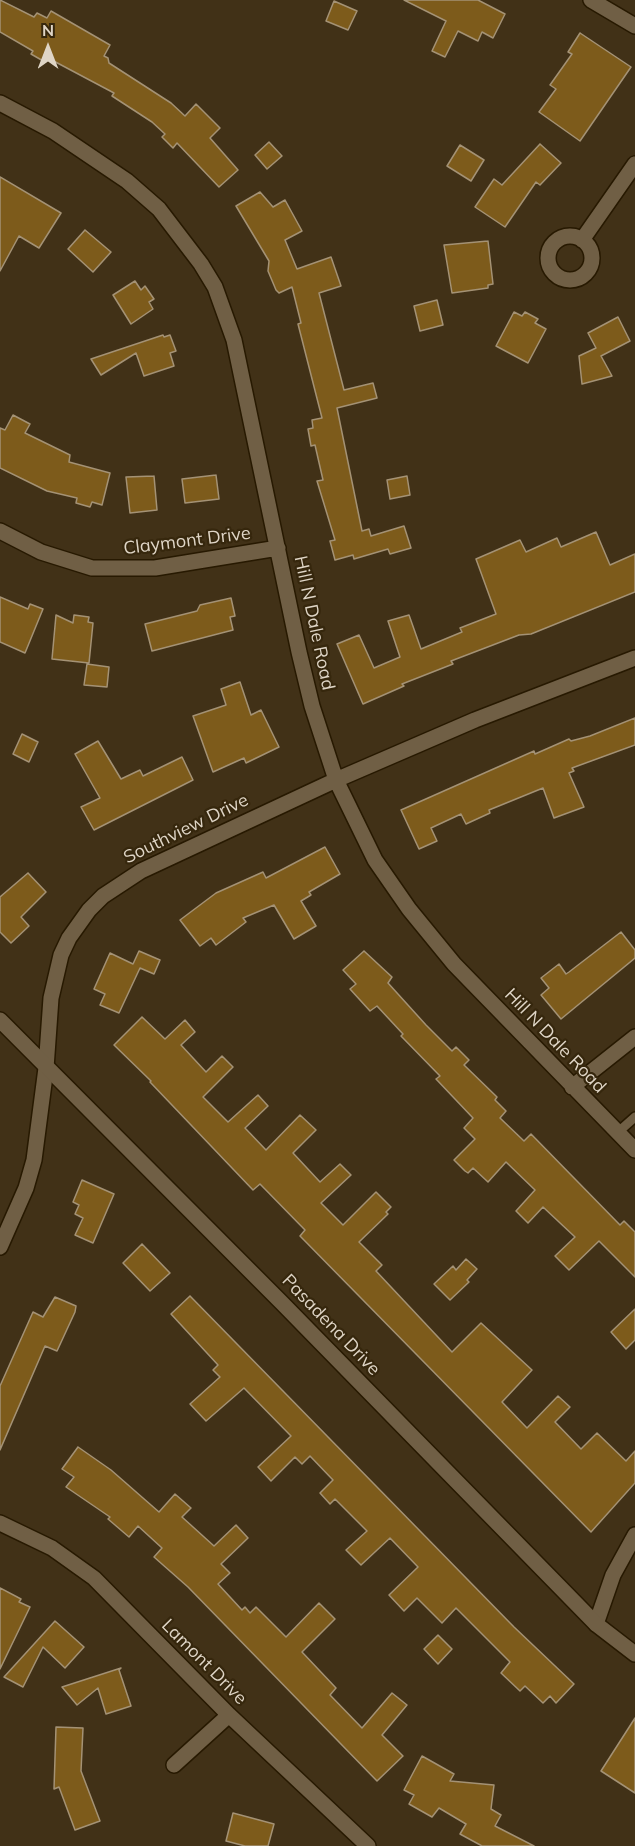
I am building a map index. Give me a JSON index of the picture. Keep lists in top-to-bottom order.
{
  "streets": {
    "street": [
      "Claymont Drive",
      "Hill N Dale Road",
      "Southview Drive",
      "Pasadena Drive",
      "Lamont Drive"
    ]
  },
  "crossings": [
    ["Claymont Drive", "Hill N Dale Road"],
    ["Hill N Dale Road", "Southview Drive"],
    ["Southview Drive", "Pasadena Drive"]
  ],
  "north": "top"
}
